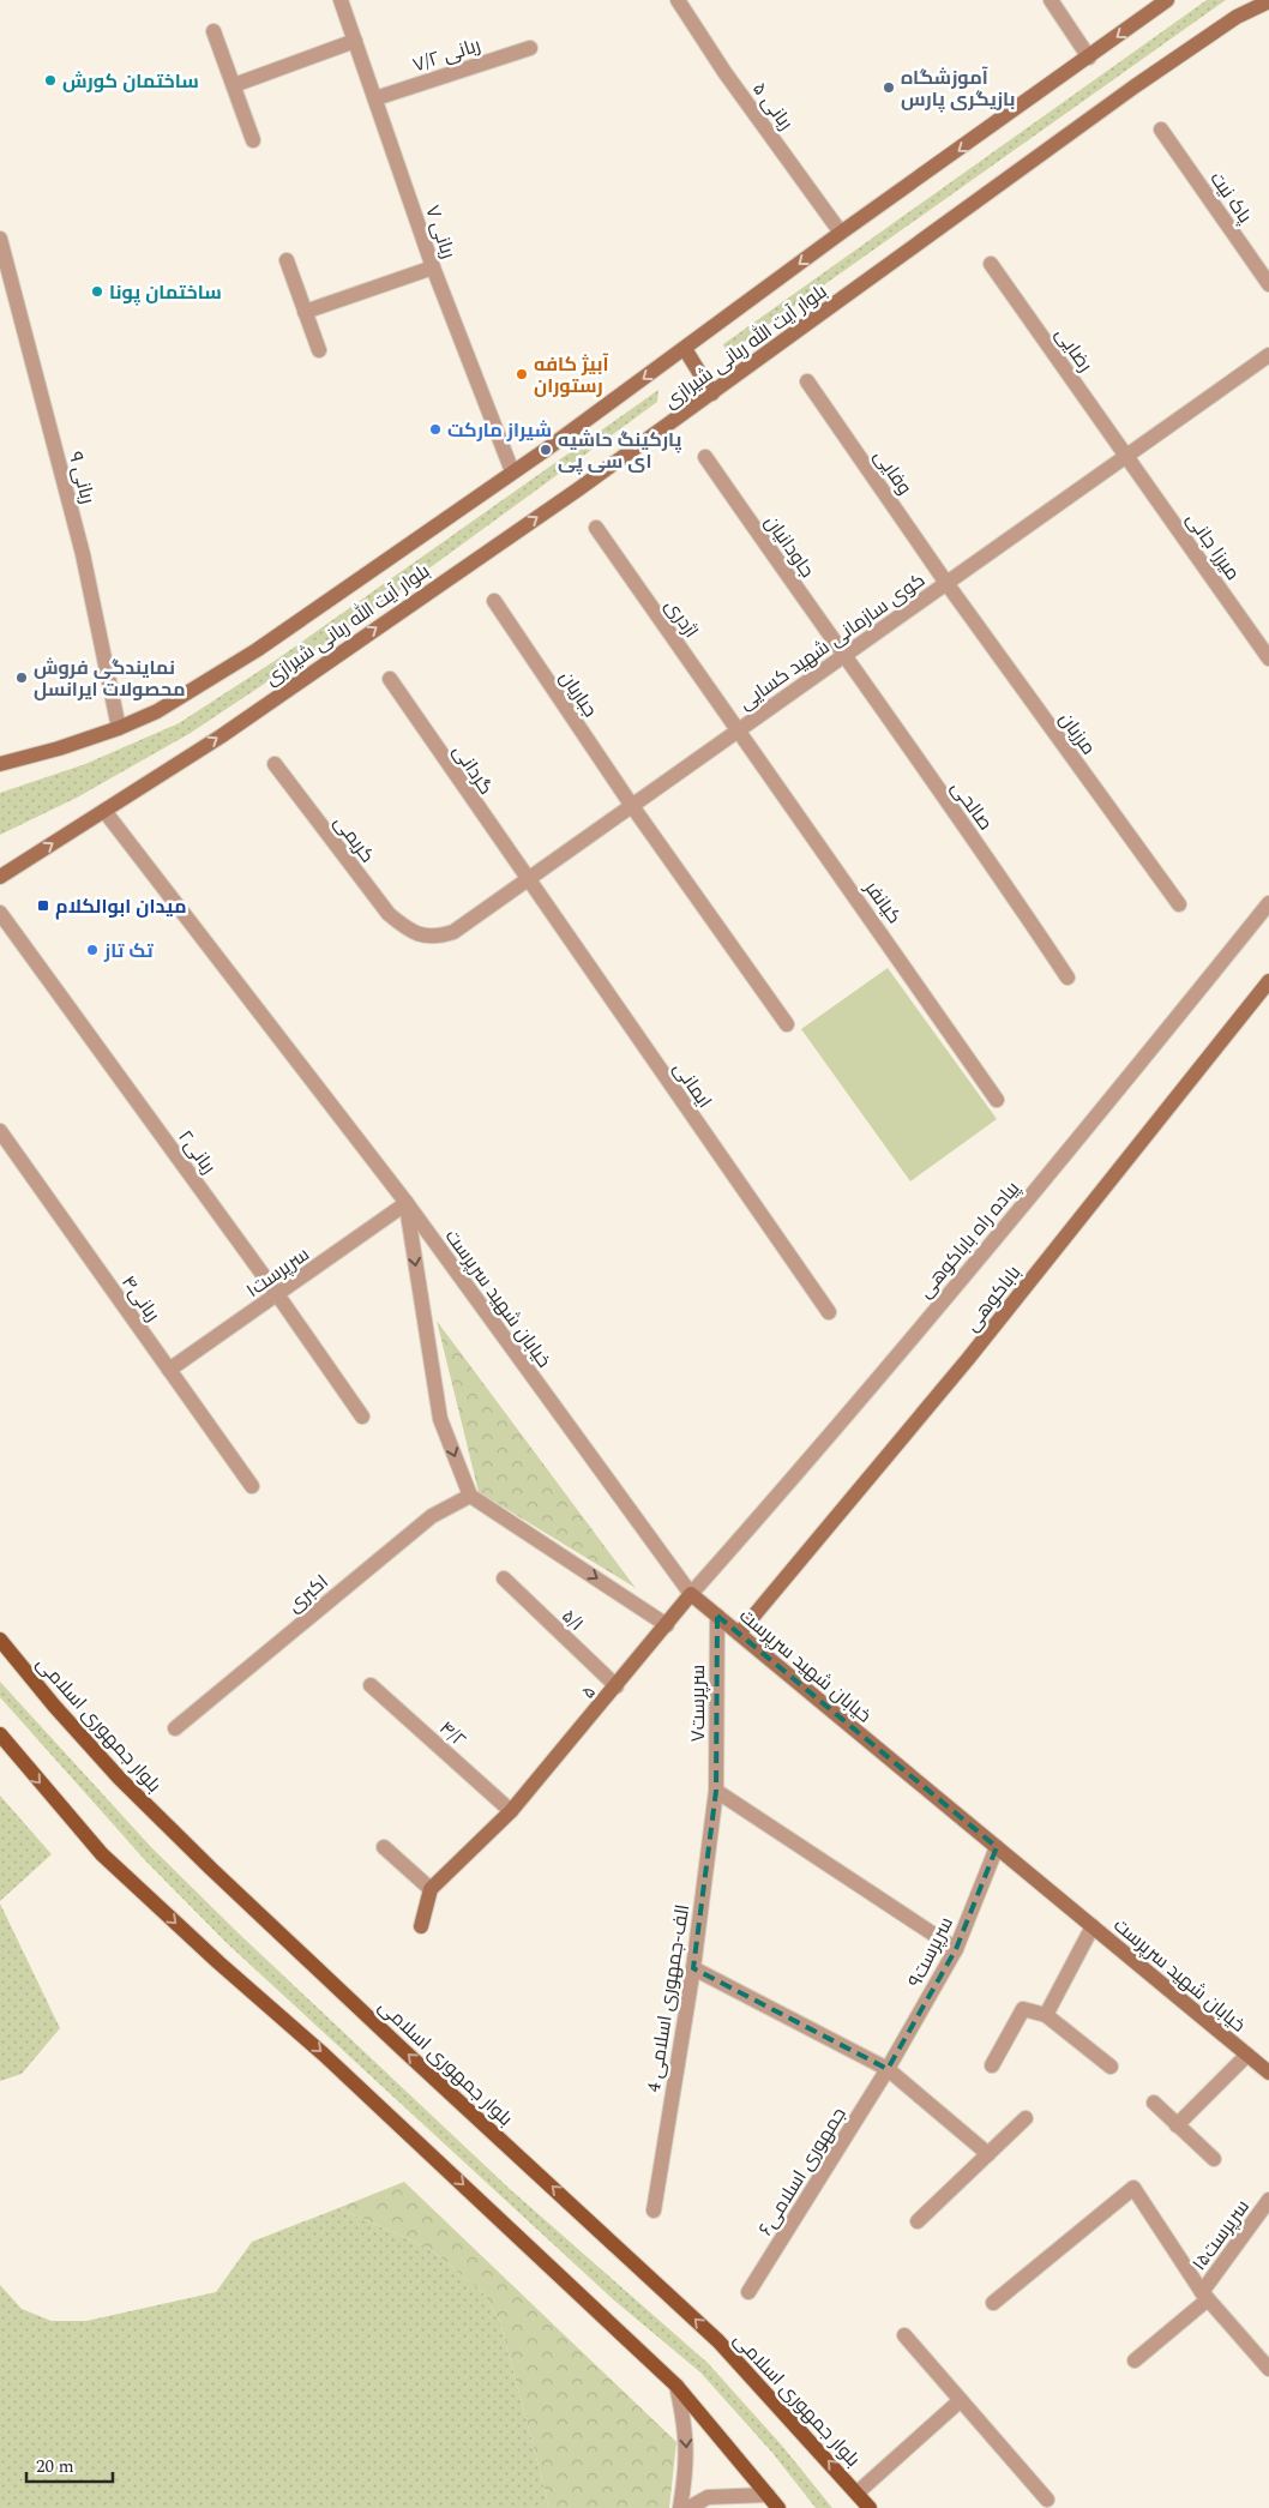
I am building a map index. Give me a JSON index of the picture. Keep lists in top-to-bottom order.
{
  "streets": {
    "main road": [
      "بلوار آیت الله ربانی شیرازی",
      "خیابان شهید سرپرست",
      "باباکوهی",
      "۵",
      "بلوار جمهوری اسلامی"
    ],
    "street": [
      "ربانی ۷/۲",
      "ربانی ۵",
      "پاک نیت",
      "ربانی ۷",
      "رضایی",
      "وفایی",
      "ربانی ۹",
      "جاودانیان",
      "میرزا جانی",
      "اژدری",
      "کوی سازمانی شهید کسایی",
      "جباریان",
      "مرزبان",
      "گردانی",
      "صالحی",
      "کریمی",
      "کیانفر",
      "ایمانی",
      "ربانی۲",
      "پیاده راه باباکوهی",
      "سرپرست۱",
      "ربانی۴",
      "اکبری",
      "۵/۱",
      "سرپرست۷",
      "۴/۲",
      "سرپرست۹",
      "4 الف-جمهوری اسلامی",
      "جمهوری اسلامی۶",
      "سرپرست۱۵"
    ]
  },
  "crossings": [
    ["ربانی ۷/۲", "ربانی ۷"],
    ["ربانی ۵", "بلوار آیت الله ربانی شیرازی"],
    ["ربانی ۷", "بلوار آیت الله ربانی شیرازی"],
    ["بلوار آیت الله ربانی شیرازی", "ربانی ۹"],
    ["بلوار آیت الله ربانی شیرازی", "خیابان شهید سرپرست"],
    ["رضایی", "میرزا جانی"],
    ["رضایی", "کوی سازمانی شهید کسایی"],
    ["وفایی", "کوی سازمانی شهید کسایی"],
    ["وفایی", "مرزبان"],
    ["جاودانیان", "کوی سازمانی شهید کسایی"],
    ["جاودانیان", "صالحی"],
    ["میرزا جانی", "کوی سازمانی شهید کسایی"],
    ["اژدری", "کوی سازمانی شهید کسایی"],
    ["اژدری", "کیانفر"],
    ["کوی سازمانی شهید کسایی", "جباریان"],
    ["کوی سازمانی شهید کسایی", "مرزبان"],
    ["کوی سازمانی شهید کسایی", "گردانی"],
    ["کوی سازمانی شهید کسایی", "صالحی"],
    ["کوی سازمانی شهید کسایی", "کریمی"],
    ["کوی سازمانی شهید کسایی", "کیانفر"],
    ["کوی سازمانی شهید کسایی", "ایمانی"],
    ["گردانی", "ایمانی"],
    ["ربانی۲", "سرپرست۱"],
    ["پیاده راه باباکوهی", "خیابان شهید سرپرست"],
    ["پیاده راه باباکوهی", "۵"],
    ["سرپرست۱", "ربانی۴"],
    ["سرپرست۱", "خیابان شهید سرپرست"],
    ["خیابان شهید سرپرست", "باباکوهی"],
    ["خیابان شهید سرپرست", "اکبری"],
    ["خیابان شهید سرپرست", "۵"],
    ["خیابان شهید سرپرست", "سرپرست۷"],
    ["خیابان شهید سرپرست", "سرپرست۹"],
    ["۵/۱", "۵"],
    ["۵", "۴/۲"],
    ["سرپرست۷", "4 الف-جمهوری اسلامی"],
    ["سرپرست۹", "جمهوری اسلامی۶"]
  ],
  "places": {
    "other": [
      "ساختمان کورش",
      "آموزشگاه بازیگری پارس",
      "ساختمان پونا",
      "آبیژ کافه رستوران",
      "شیراز مارکت",
      "پارکینگ حاشیه ای سی پی",
      "نمایندگی فروش محصولات ایرانسل",
      "تک تاز"
    ],
    "transit": ["میدان ابوالکلام"]
  },
  "scale_bar": "20 m"
}
